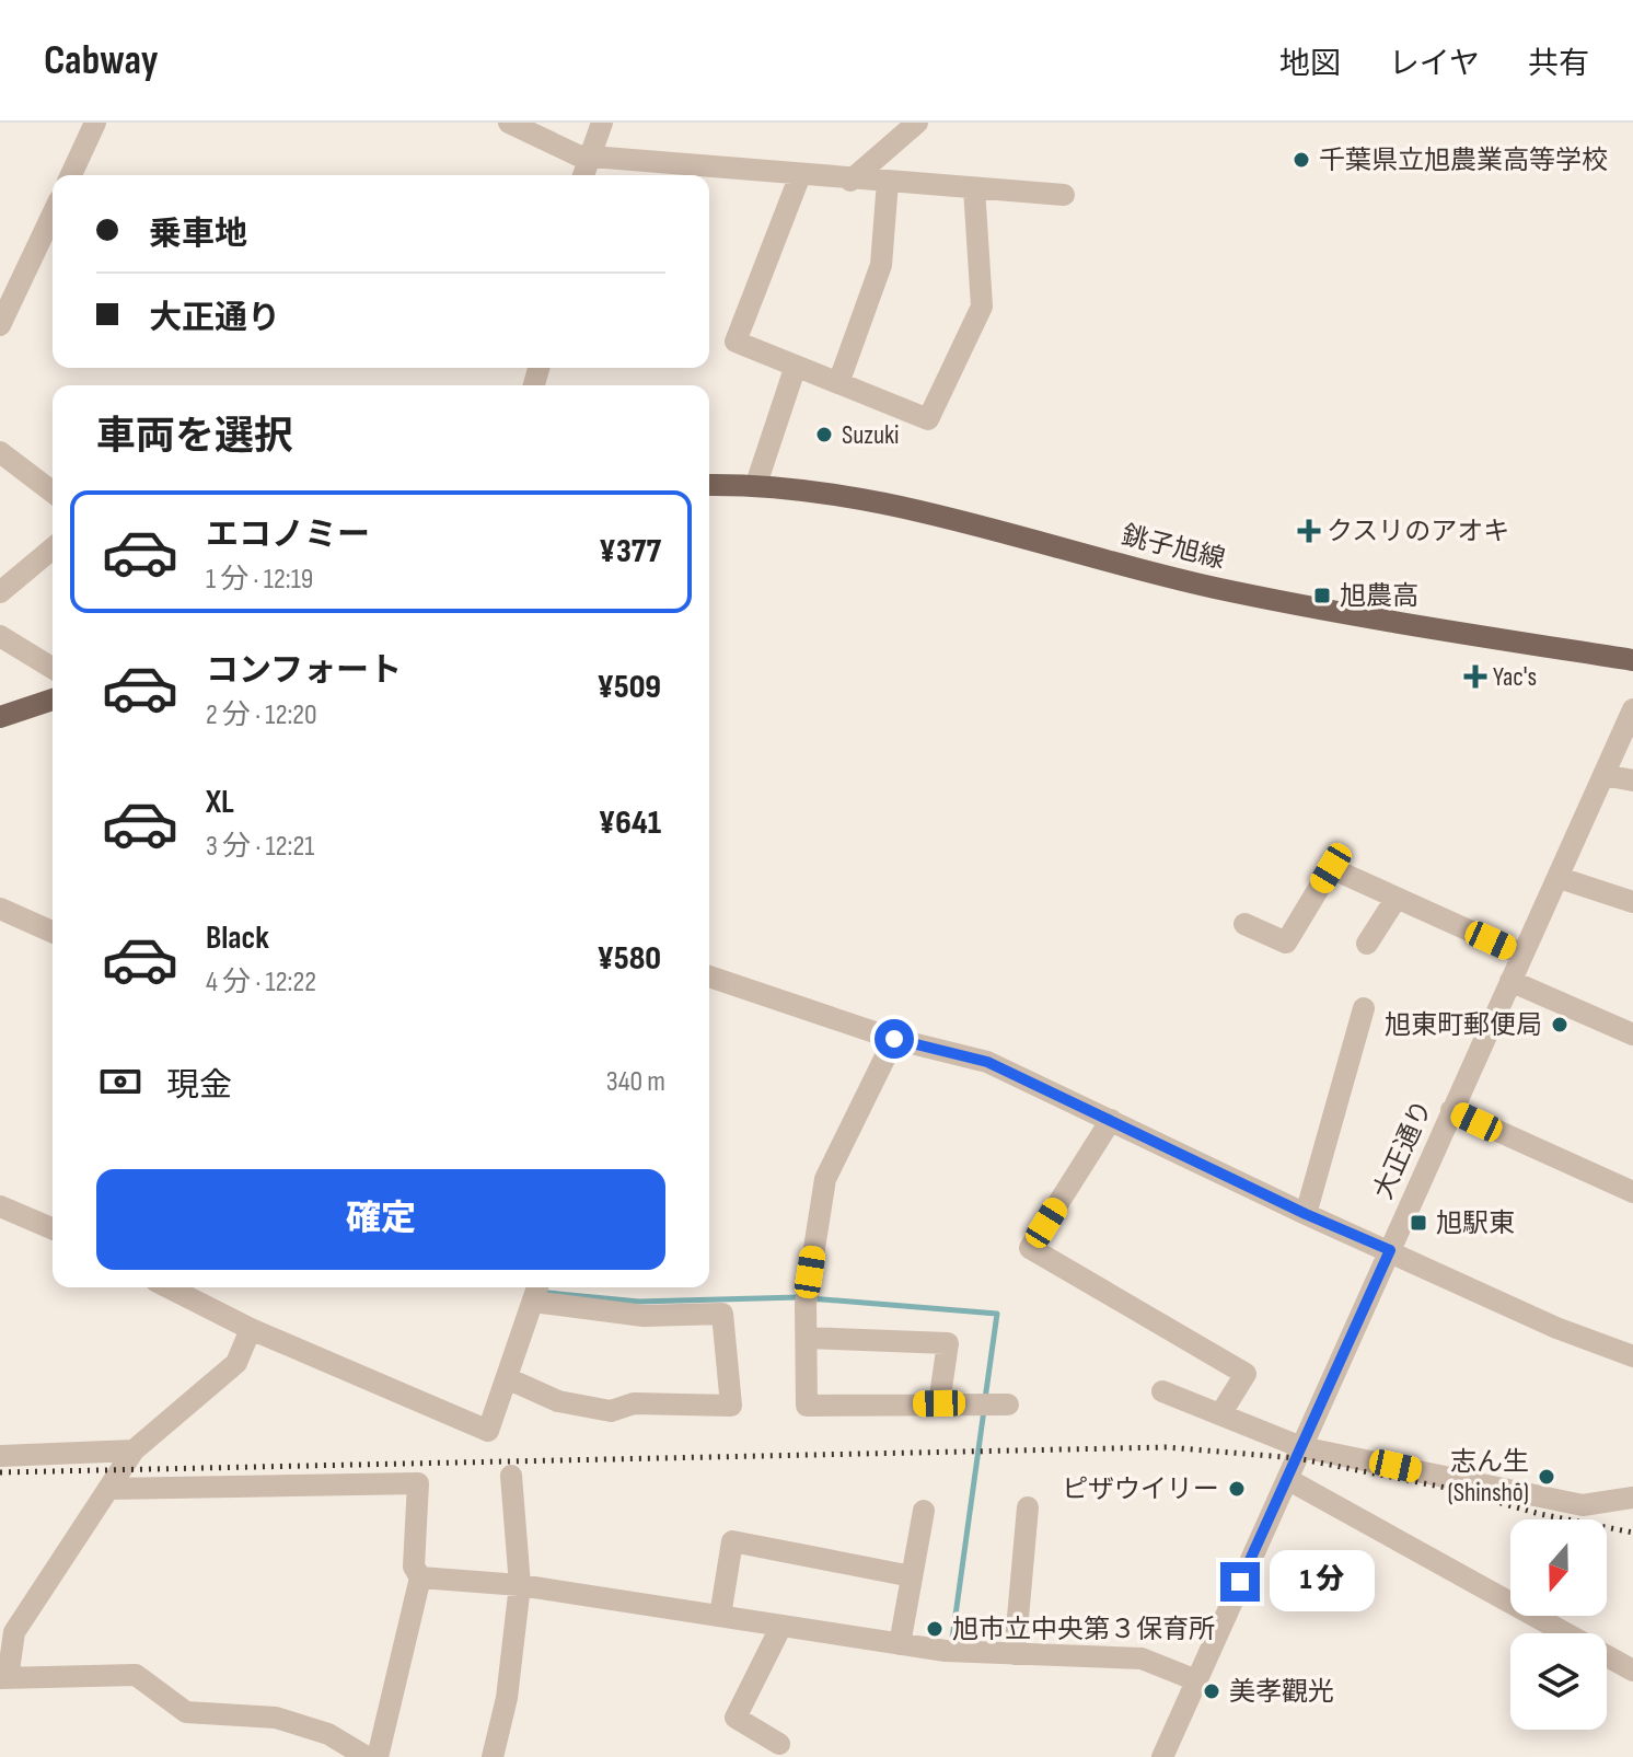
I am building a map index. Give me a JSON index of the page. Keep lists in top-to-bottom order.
{
  "streets": {
    "main road": ["銚子旭線"],
    "street": ["大正通り"]
  },
  "places": {
    "other": [
      "千葉県立旭農業高等学校",
      "Suzuki",
      "旭東町郵便局",
      "志ん生 (Shinshō)",
      "ピザウイリー",
      "旭市立中央第３保育所",
      "美孝觀光"
    ],
    "health": ["クスリのアオキ", "Yac's"],
    "transit": ["旭農高", "旭駅東"]
  },
  "north": "bottom",
  "page": {
    "header": "Cabway",
    "nav": ["地図", "レイヤ", "共有"],
    "banner": ["乗車地", "大正通り"],
    "heading": "車両を選択",
    "list": [
      {
        "name": "エコノミー",
        "note": "1 分 · 12:19",
        "value": "¥377"
      },
      {
        "name": "コンフォート",
        "note": "2 分 · 12:20",
        "value": "¥509"
      },
      {
        "name": "XL",
        "note": "3 分 · 12:21",
        "value": "¥641"
      },
      {
        "name": "Black",
        "note": "4 分 · 12:22",
        "value": "¥580"
      }
    ],
    "pay": ["現金", "340 m"],
    "buttons": "確定",
    "bubble": "1 分"
  }
}
